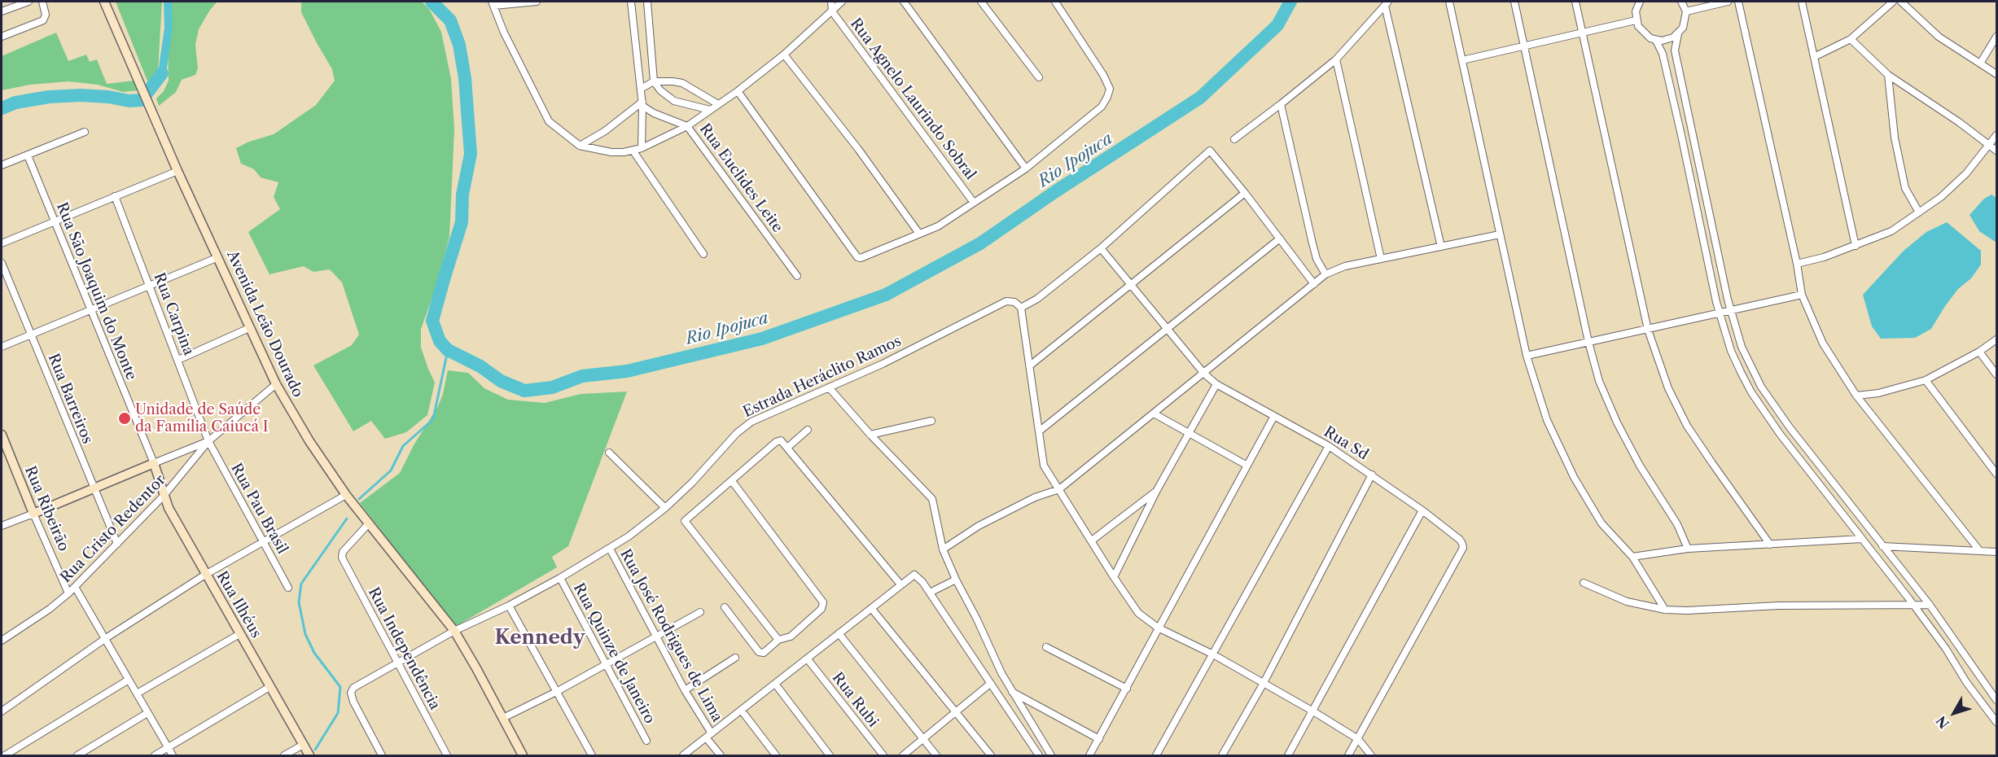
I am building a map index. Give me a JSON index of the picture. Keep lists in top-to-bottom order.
{
  "streets": {
    "main road": ["Avenida Leão Dourado", "Rua Ribeirão", "Rua Ilhéus"],
    "street": [
      "Rua Agnelo Laurindo Sobral",
      "Rua Euclides Leite",
      "Rua São Joaquim do Monte",
      "Rua Carpina",
      "Estrada Heráclito Ramos",
      "Rua Barreiros",
      "Rua Sd",
      "Rua Pau Brasil",
      "Rua Cristo Redentor",
      "Rua José Rodrigues de Lima",
      "Rua Independência",
      "Rua Quinze de Janeiro",
      "Rua Rubi"
    ]
  },
  "crossings": [
    ["Rua São Joaquim do Monte", "Rua Ilhéus"],
    ["Rua Carpina", "Rua Pau Brasil"],
    ["Rua Carpina", "Rua Cristo Redentor"],
    ["Avenida Leão Dourado", "Estrada Heráclito Ramos"],
    ["Avenida Leão Dourado", "Rua Independência"],
    ["Estrada Heráclito Ramos", "Rua José Rodrigues de Lima"],
    ["Estrada Heráclito Ramos", "Rua Independência"],
    ["Estrada Heráclito Ramos", "Rua Quinze de Janeiro"],
    ["Rua Barreiros", "Rua Cristo Redentor"],
    ["Rua Ribeirão", "Rua Cristo Redentor"],
    ["Rua Pau Brasil", "Rua Cristo Redentor"],
    ["Rua Cristo Redentor", "Rua Ilhéus"]
  ],
  "districts": ["Kennedy"],
  "water": ["Rio Ipojuca"],
  "places": ["Unidade de Saúde da Família Caiucá I"],
  "north": "bottom left"
}
